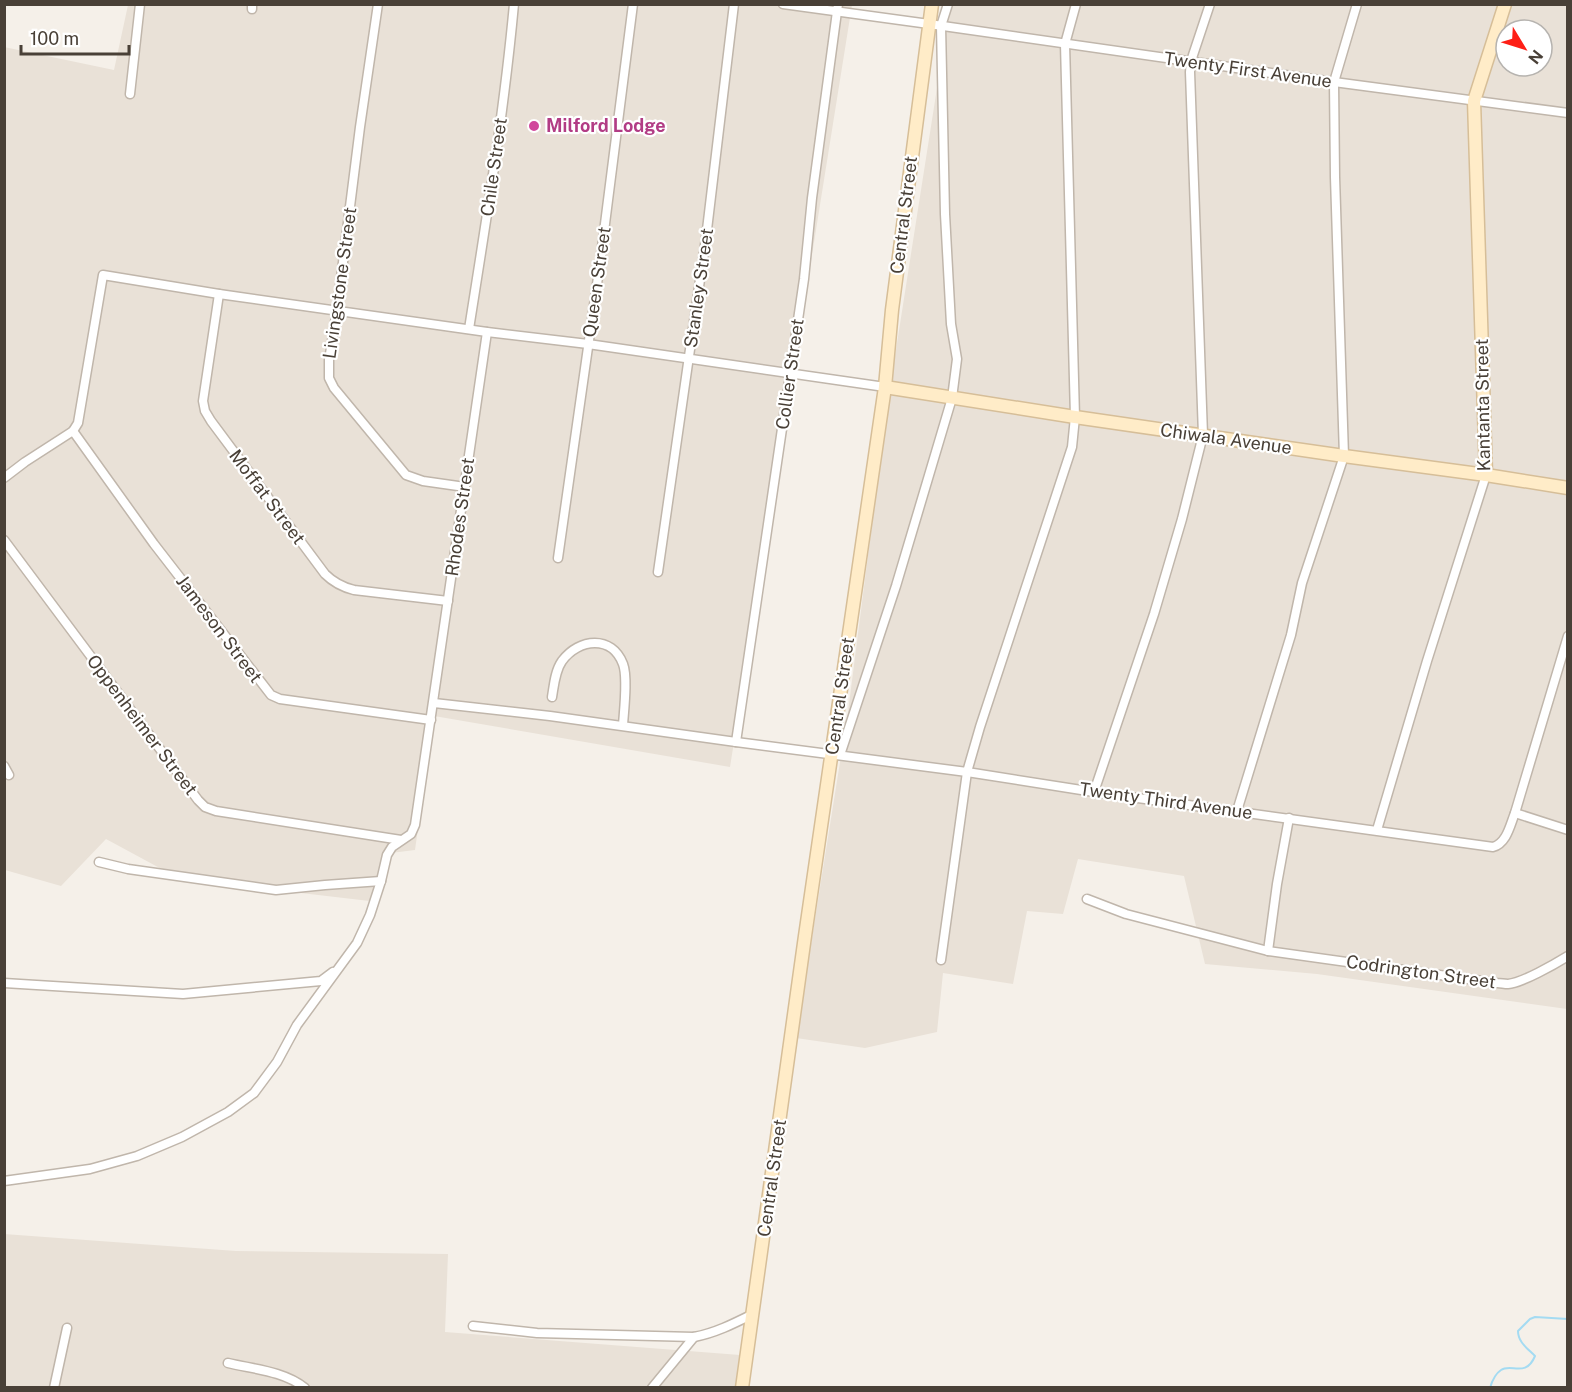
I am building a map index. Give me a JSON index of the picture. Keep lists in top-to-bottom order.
{
  "streets": {
    "street": [
      "Twenty First Avenue",
      "Chile Street",
      "Central Street",
      "Queen Street",
      "Livingstone Street",
      "Stanley Street",
      "Collier Street",
      "Kantanta Street",
      "Chiwala Avenue",
      "Moffat Street",
      "Rhodes Street",
      "Jameson Street",
      "Oppenheimer Street",
      "Twenty Third Avenue",
      "Codrington Street"
    ]
  },
  "crossings": [
    ["Twenty First Avenue", "Central Street"],
    ["Twenty First Avenue", "Collier Street"],
    ["Twenty First Avenue", "Kantanta Street"],
    ["Central Street", "Chiwala Avenue"],
    ["Central Street", "Twenty Third Avenue"],
    ["Livingstone Street", "Rhodes Street"],
    ["Collier Street", "Twenty Third Avenue"],
    ["Kantanta Street", "Chiwala Avenue"],
    ["Kantanta Street", "Twenty Third Avenue"],
    ["Moffat Street", "Rhodes Street"],
    ["Rhodes Street", "Jameson Street"],
    ["Rhodes Street", "Oppenheimer Street"],
    ["Rhodes Street", "Twenty Third Avenue"]
  ],
  "places": ["Milford Lodge"],
  "scale_bar": "100 m",
  "north": "bottom right"
}
